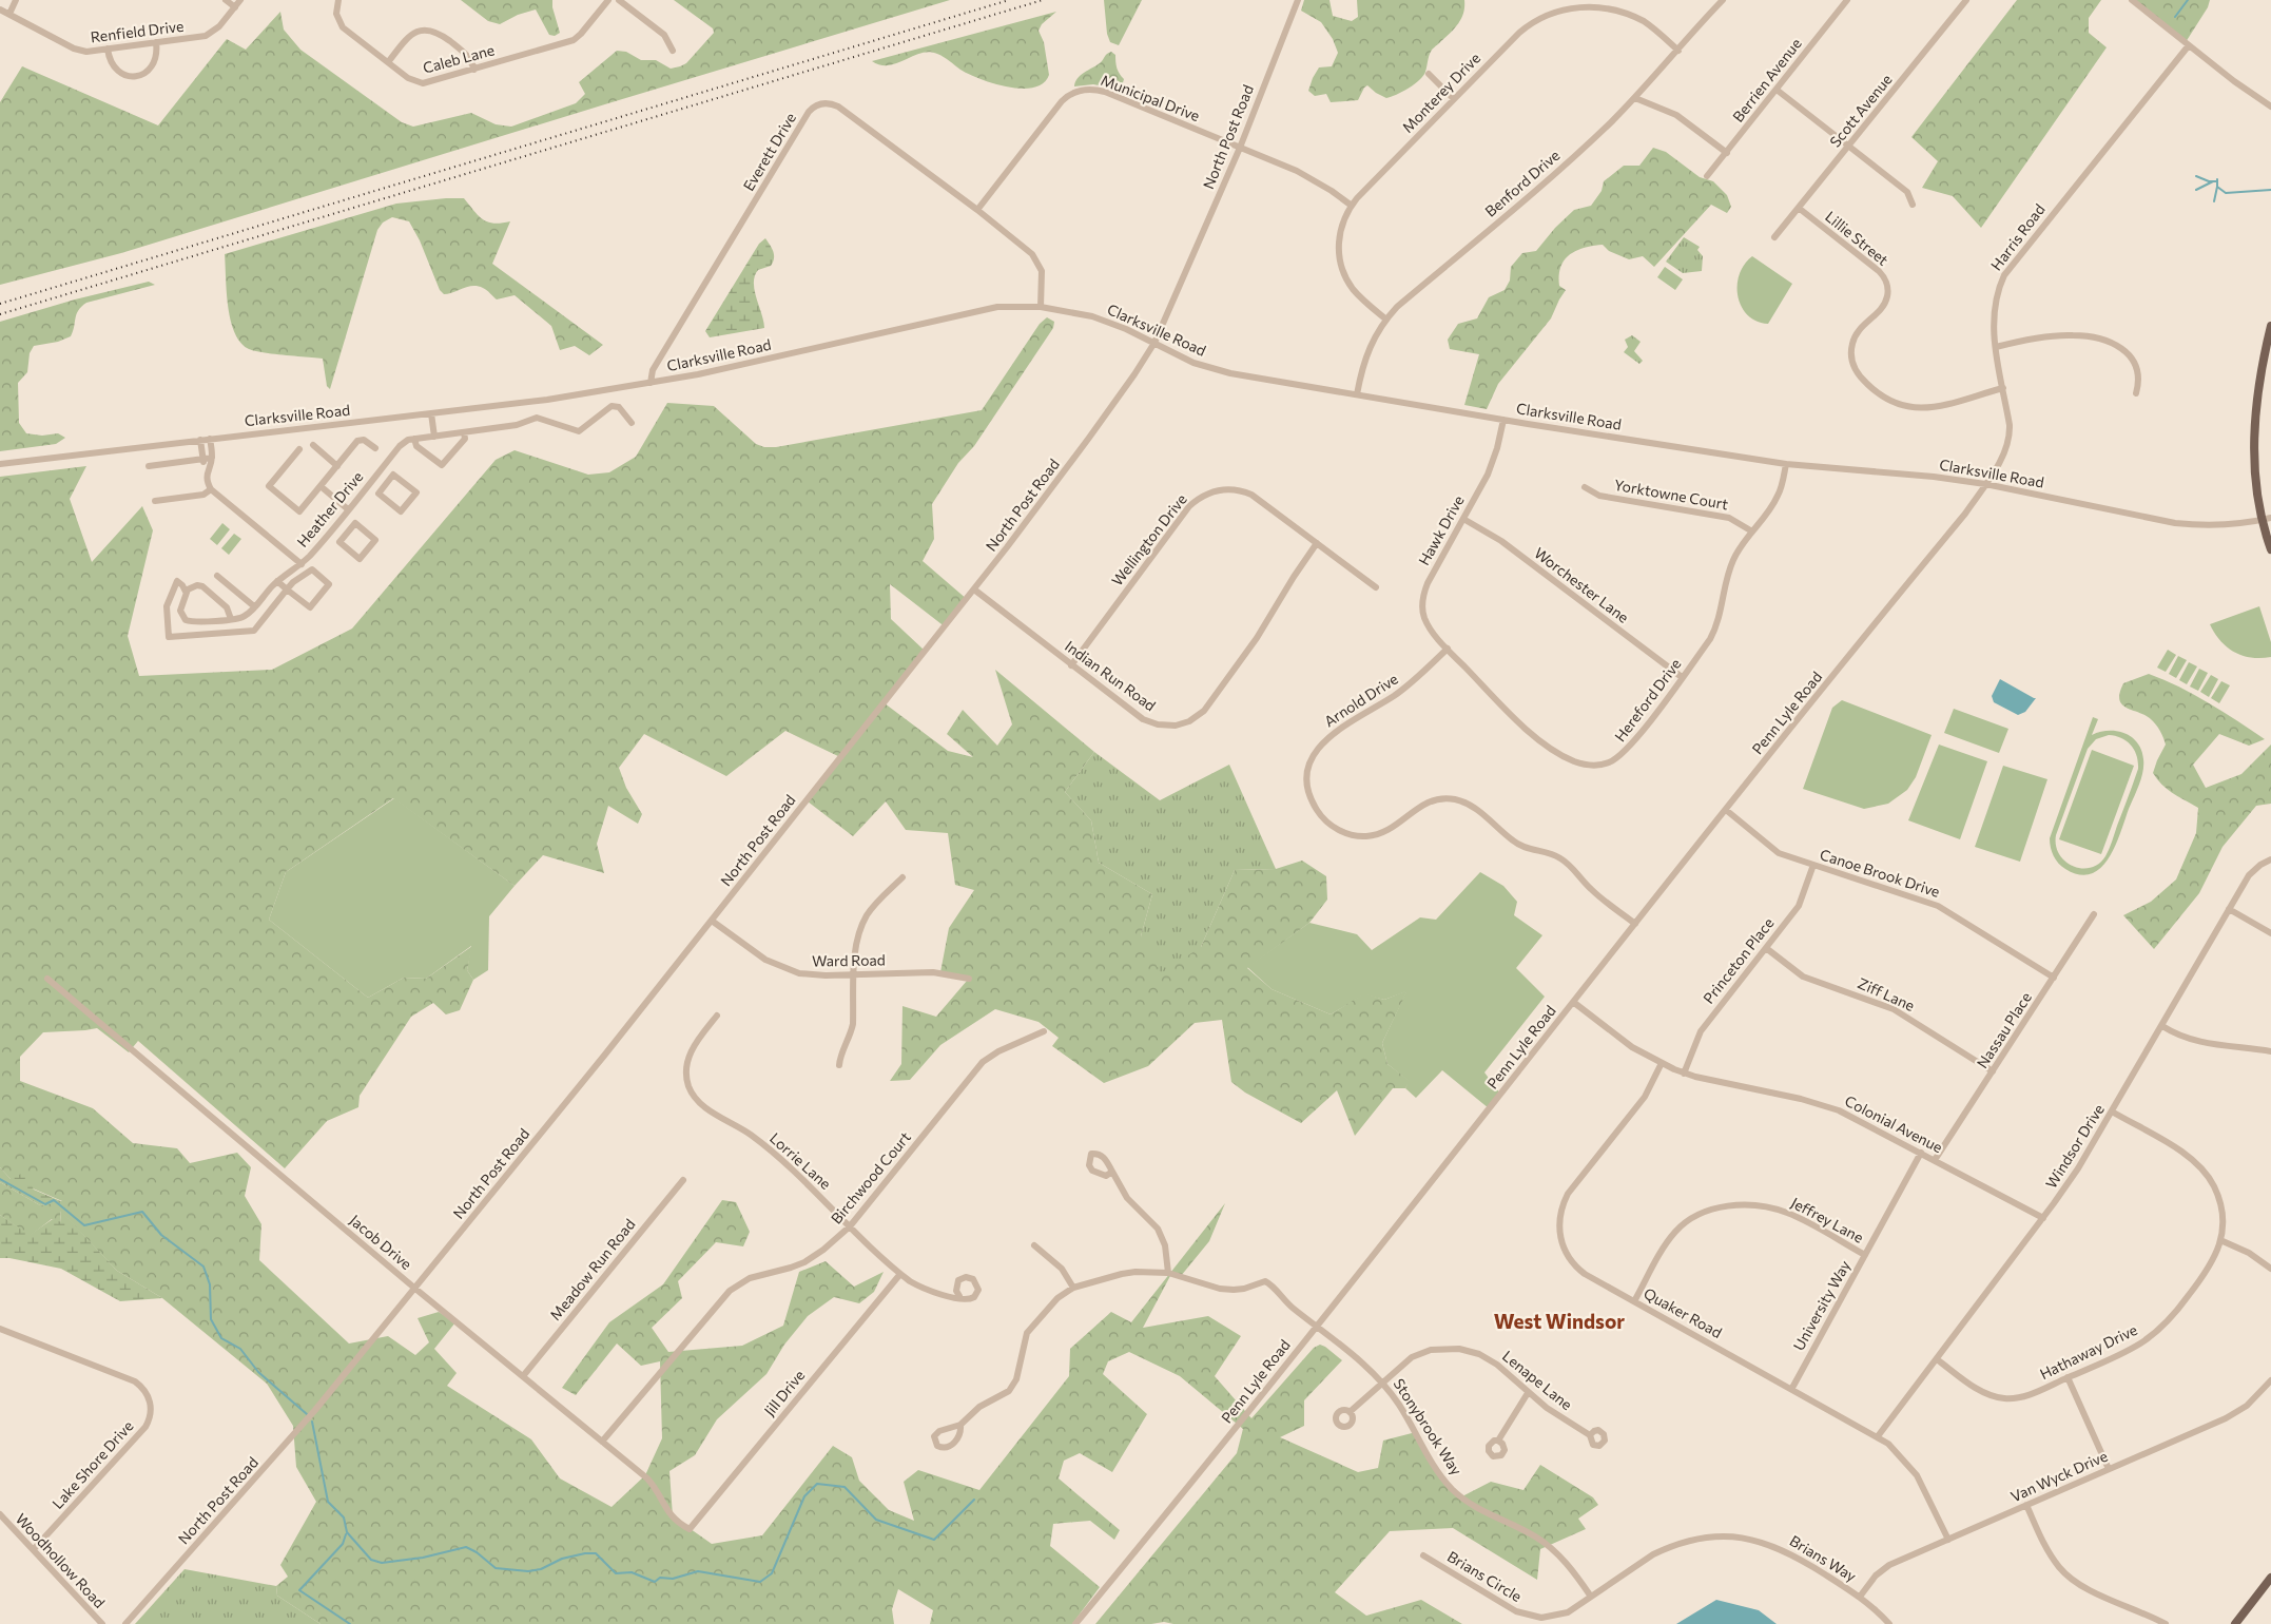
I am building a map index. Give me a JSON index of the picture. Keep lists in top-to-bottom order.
{
  "streets": {
    "street": [
      "Renfield Drive",
      "Caleb Lane",
      "Berrien Avenue",
      "Monterey Drive",
      "Municipal Drive",
      "Scott Avenue",
      "North Post Road",
      "Everett Drive",
      "Benford Drive",
      "Harris Road",
      "Lillie Street",
      "Clarksville Road",
      "Yorktowne Court",
      "Heather Drive",
      "Hawk Drive",
      "Wellington Drive",
      "Worchester Lane",
      "Indian Run Road",
      "Arnold Drive",
      "Hereford Drive",
      "Penn Lyle Road",
      "Canoe Brook Drive",
      "Ward Road",
      "Princeton Place",
      "Ziff Lane",
      "Nassau Place",
      "Colonial Avenue",
      "Windsor Drive",
      "Lorrie Lane",
      "Birchwood Court",
      "Jeffrey Lane",
      "Jacob Drive",
      "Meadow Run Road",
      "University Way",
      "Quaker Road",
      "Hathaway Drive",
      "Lenape Lane",
      "Jill Drive",
      "Stonybrook Way",
      "Lake Shore Drive",
      "Van Wyck Drive",
      "Brians Way",
      "Woodhollow Road",
      "Brians Circle"
    ]
  },
  "crossings": [
    ["Monterey Drive", "Municipal Drive"],
    ["Monterey Drive", "Benford Drive"],
    ["Municipal Drive", "North Post Road"],
    ["Municipal Drive", "Everett Drive"],
    ["Scott Avenue", "Lillie Street"],
    ["North Post Road", "Clarksville Road"],
    ["North Post Road", "Indian Run Road"],
    ["North Post Road", "Ward Road"],
    ["North Post Road", "Jacob Drive"],
    ["Everett Drive", "Clarksville Road"],
    ["Benford Drive", "Clarksville Road"],
    ["Harris Road", "Lillie Street"],
    ["Harris Road", "Clarksville Road"],
    ["Harris Road", "Penn Lyle Road"],
    ["Clarksville Road", "Hawk Drive"],
    ["Clarksville Road", "Hereford Drive"],
    ["Clarksville Road", "Penn Lyle Road"],
    ["Yorktowne Court", "Hereford Drive"],
    ["Hawk Drive", "Worchester Lane"],
    ["Hawk Drive", "Arnold Drive"],
    ["Hawk Drive", "Hereford Drive"],
    ["Wellington Drive", "Indian Run Road"],
    ["Worchester Lane", "Hereford Drive"],
    ["Arnold Drive", "Hereford Drive"],
    ["Arnold Drive", "Penn Lyle Road"],
    ["Penn Lyle Road", "Canoe Brook Drive"],
    ["Penn Lyle Road", "Stonybrook Way"],
    ["Canoe Brook Drive", "Princeton Place"],
    ["Canoe Brook Drive", "Nassau Place"],
    ["Princeton Place", "Ziff Lane"],
    ["Princeton Place", "Colonial Avenue"],
    ["Ziff Lane", "Nassau Place"],
    ["Nassau Place", "Colonial Avenue"],
    ["Colonial Avenue", "Windsor Drive"],
    ["Colonial Avenue", "University Way"],
    ["Colonial Avenue", "Quaker Road"],
    ["Windsor Drive", "Quaker Road"],
    ["Windsor Drive", "Hathaway Drive"],
    ["Lorrie Lane", "Birchwood Court"],
    ["Lorrie Lane", "Jill Drive"],
    ["Birchwood Court", "Jacob Drive"],
    ["Jeffrey Lane", "University Way"],
    ["Jeffrey Lane", "Quaker Road"],
    ["Jacob Drive", "Meadow Run Road"],
    ["Jacob Drive", "Jill Drive"],
    ["University Way", "Quaker Road"],
    ["Quaker Road", "Van Wyck Drive"],
    ["Lenape Lane", "Stonybrook Way"],
    ["Stonybrook Way", "Brians Way"],
    ["Stonybrook Way", "Brians Circle"],
    ["Lake Shore Drive", "Woodhollow Road"],
    ["Van Wyck Drive", "Brians Way"],
    ["Brians Way", "Brians Circle"]
  ],
  "districts": ["West Windsor"]
}
